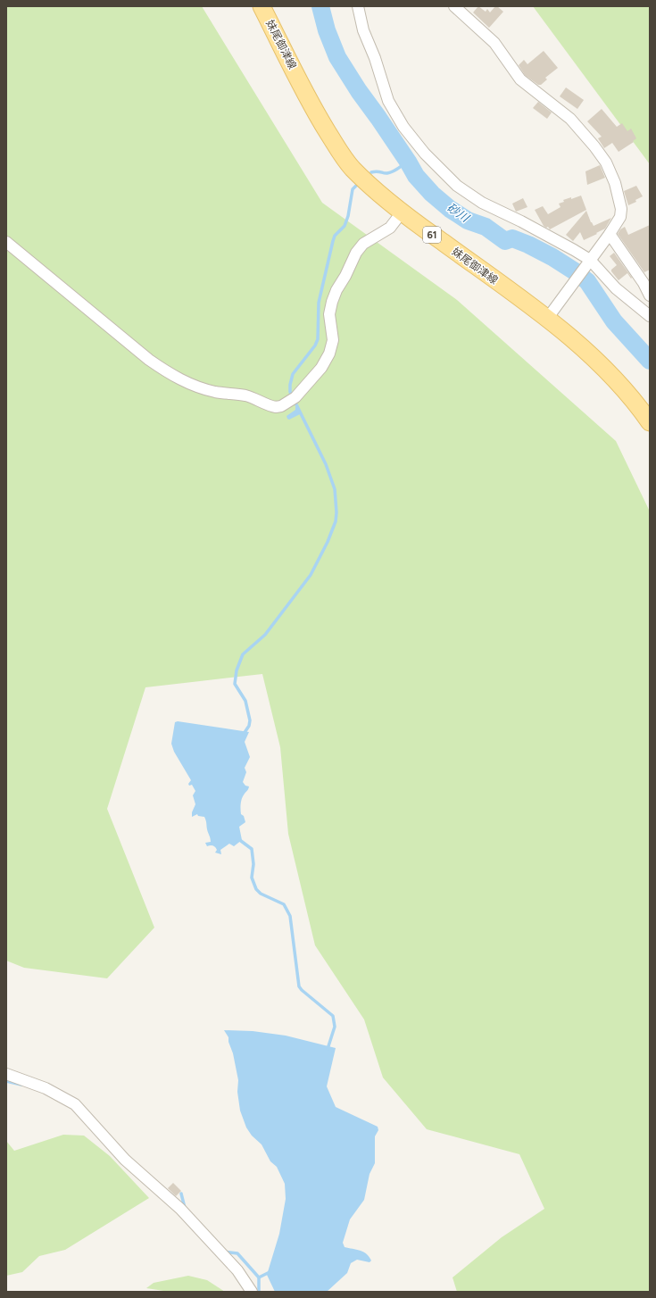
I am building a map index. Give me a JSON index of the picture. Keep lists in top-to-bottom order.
{
  "streets": {
    "main road": ["妹尾御津線", "61"]
  },
  "water": ["砂川"]
}
